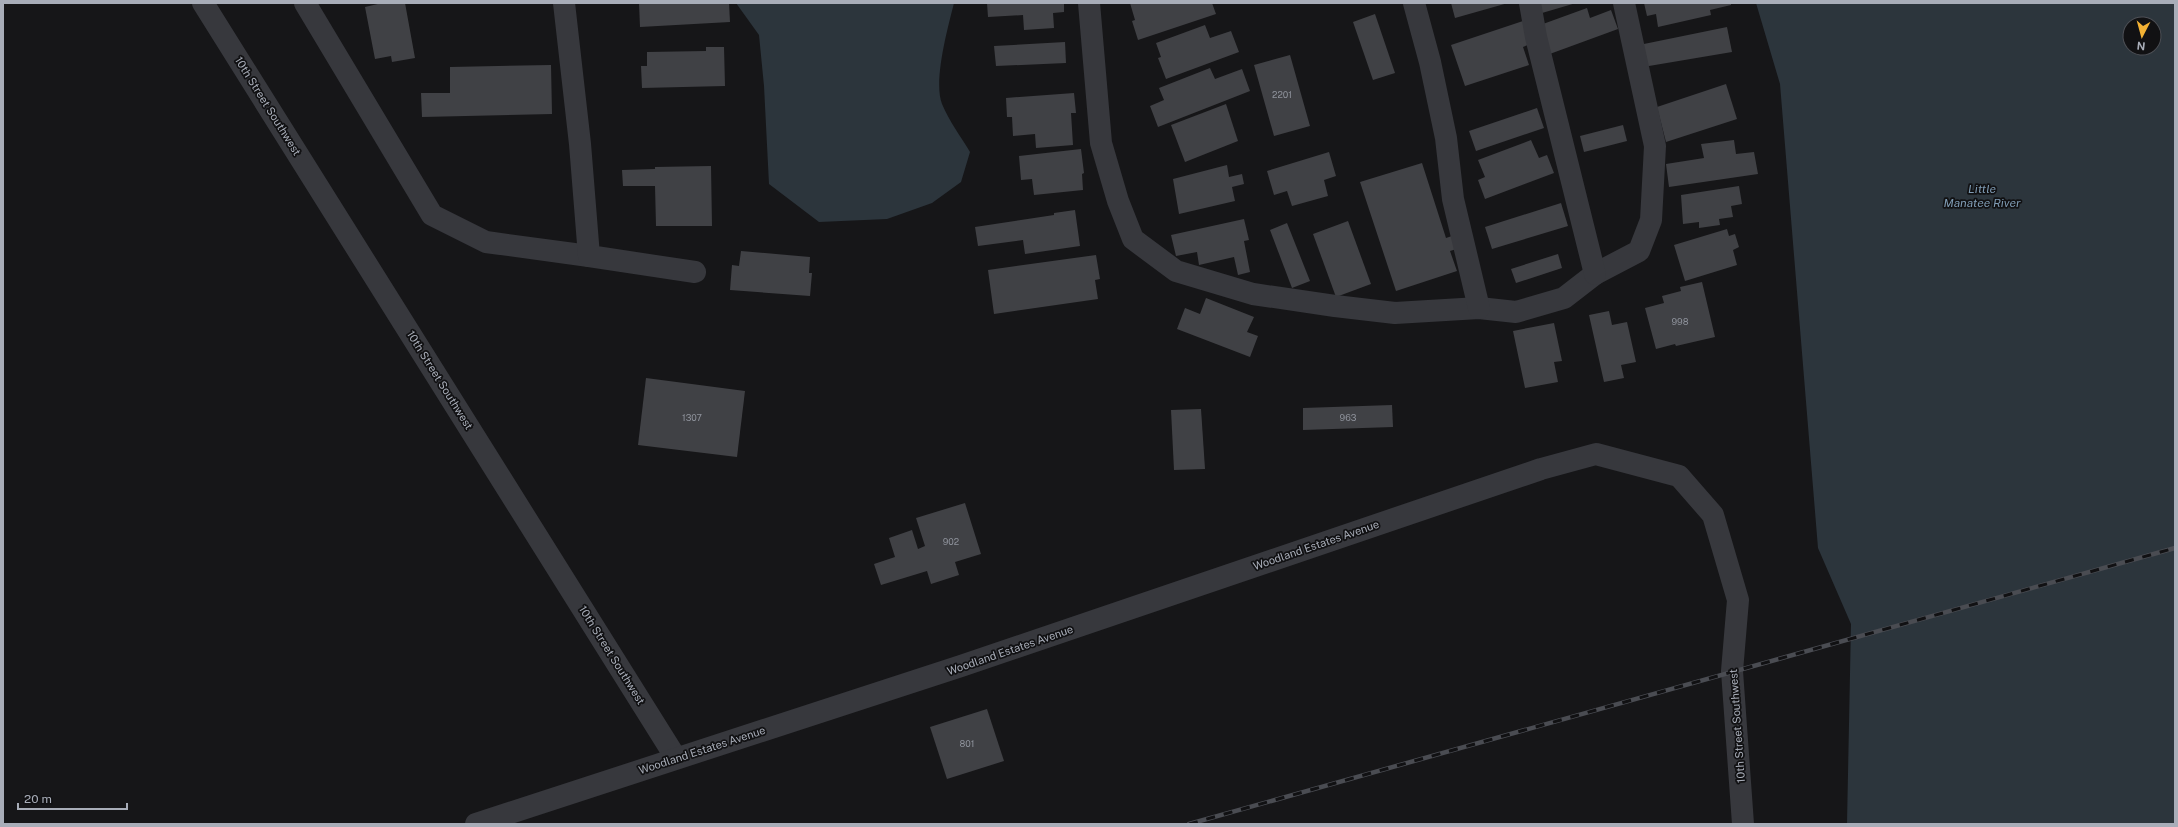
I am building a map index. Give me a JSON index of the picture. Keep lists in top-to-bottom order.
{
  "streets": {
    "street": ["10th Street Southwest", "Woodland Estates Avenue"]
  },
  "crossings": [
    ["10th Street Southwest", "Woodland Estates Avenue"]
  ],
  "water": ["Little Manatee River"],
  "house_numbers": [
    "2201",
    "998",
    "1307",
    "963",
    "902",
    "801"
  ],
  "scale_bar": "20 m",
  "north": "bottom"
}
